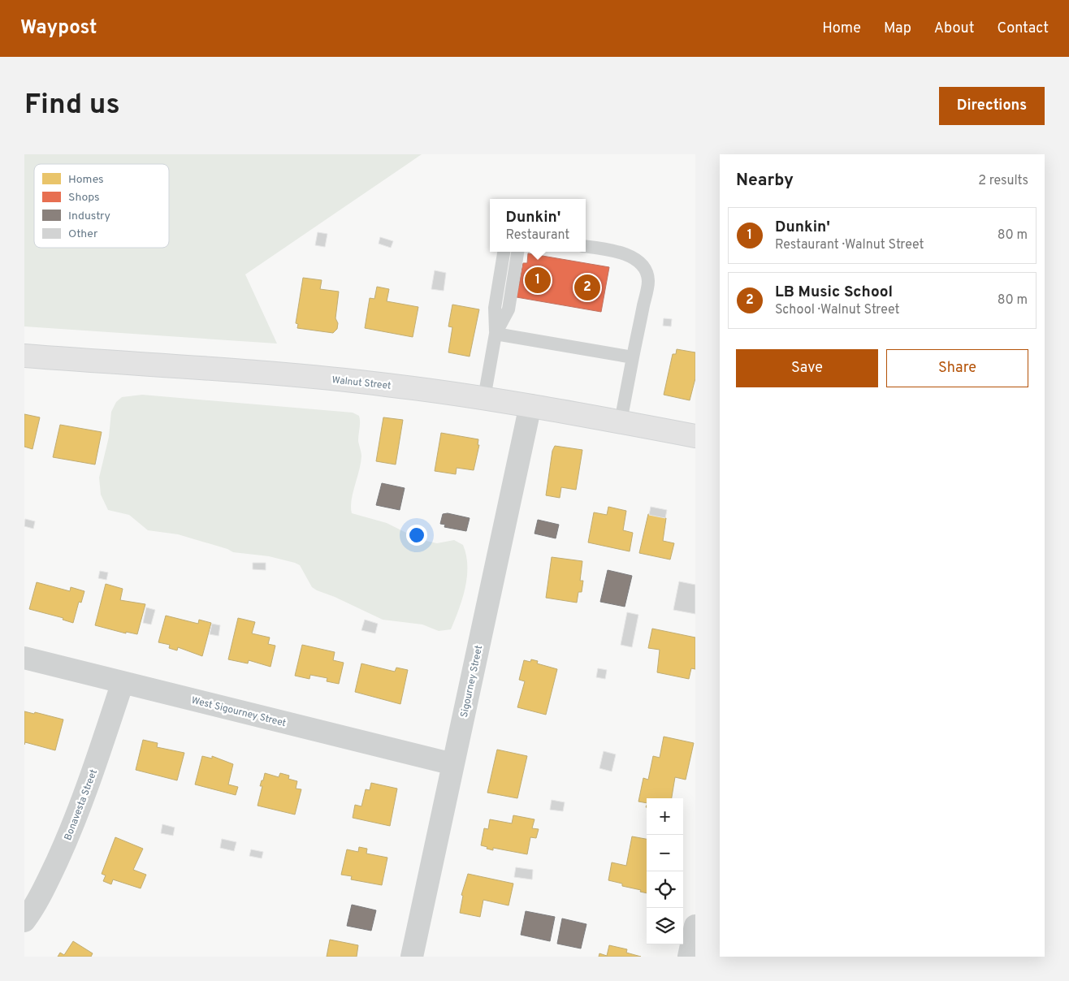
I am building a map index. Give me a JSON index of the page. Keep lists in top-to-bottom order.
{
  "streets": {
    "main road": ["Walnut Street"],
    "street": ["Sigourney Street", "West Sigourney Street", "Bonavesta Street"]
  },
  "crossings": [
    ["Walnut Street", "Sigourney Street"],
    ["Sigourney Street", "West Sigourney Street"],
    ["West Sigourney Street", "Bonavesta Street"]
  ],
  "legend": [
    "Homes",
    "Shops",
    "Industry",
    "Other"
  ],
  "page": {
    "header": "Waypost",
    "nav": [
      "Home",
      "Map",
      "About",
      "Contact"
    ],
    "buttons": [
      "Directions",
      ["Save", "Share"]
    ],
    "title": "Find us",
    "heading": ["Nearby", "2 results"],
    "popup": ["Dunkin'", "Restaurant"],
    "list": [
      {
        "mark": "1",
        "name": "Dunkin'",
        "note": "Restaurant · Walnut Street",
        "value": "80 m"
      },
      {
        "mark": "2",
        "name": "LB Music School",
        "note": "School · Walnut Street",
        "value": "80 m"
      }
    ],
    "pins": ["1", "2"],
    "map_buttons": ["+", "−"]
  }
}
